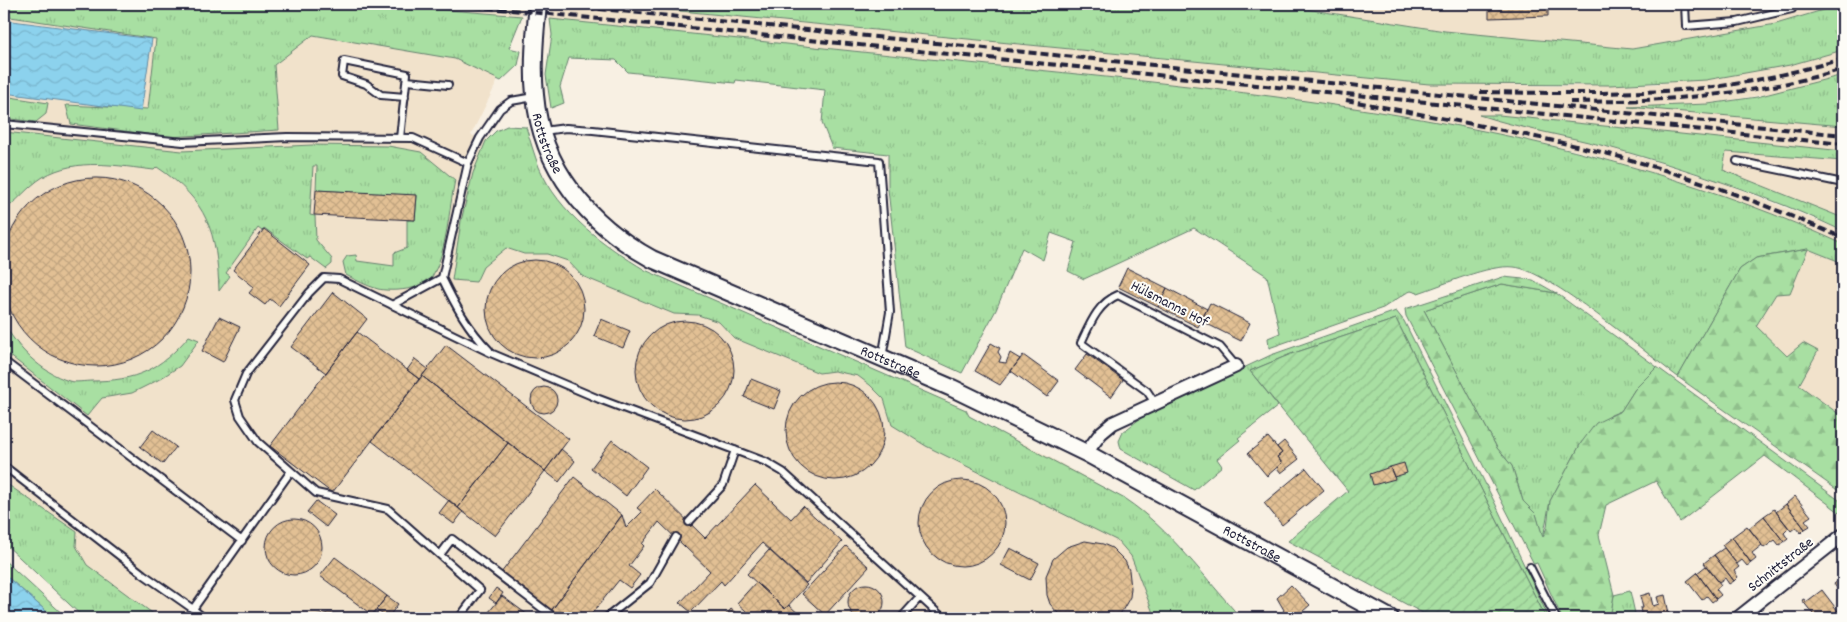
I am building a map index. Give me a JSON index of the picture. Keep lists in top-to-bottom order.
{
  "streets": {
    "street": ["Rottstraße", "Hülsmanns Hof", "Schnittstraße"]
  },
  "crossings": [
    ["Rottstraße", "Hülsmanns Hof"]
  ]
}
